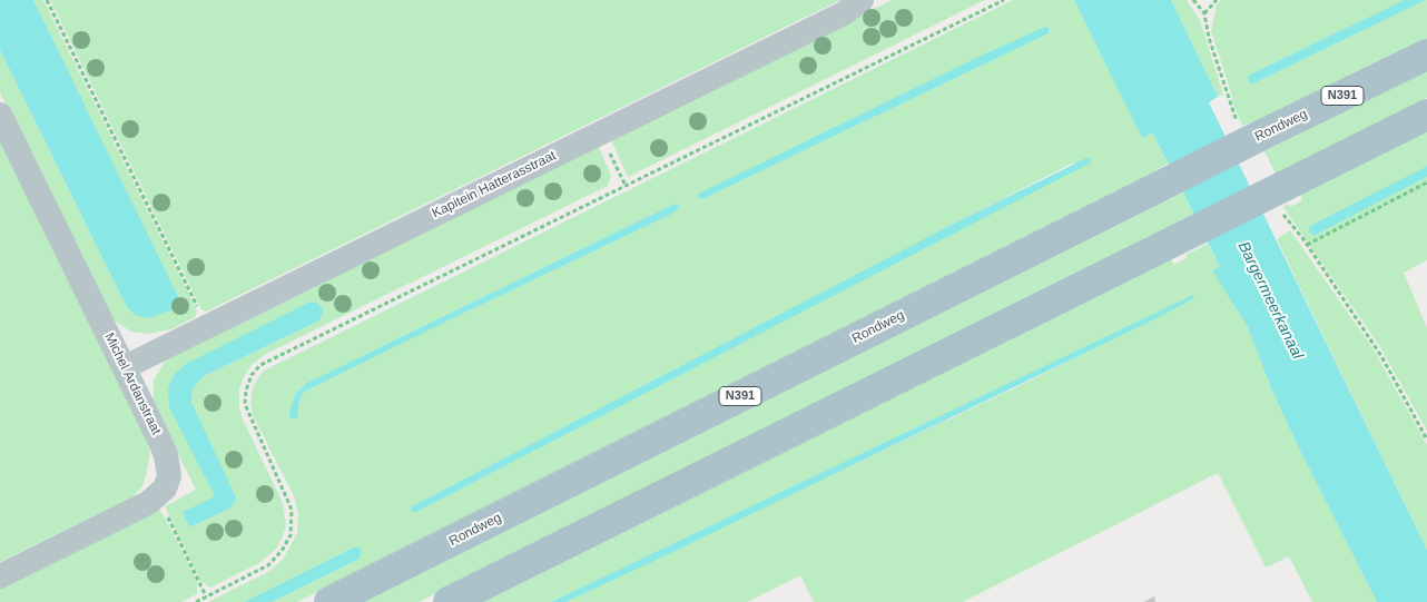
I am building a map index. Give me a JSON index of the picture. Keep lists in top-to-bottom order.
{
  "streets": {
    "main road": ["N391", "Rondweg"],
    "street": ["Kapitein Hatterasstraat", "Michel Ardanstraat"]
  },
  "crossings": [
    ["Kapitein Hatterasstraat", "Michel Ardanstraat"]
  ],
  "water": ["Bargermeerkanaal"]
}
